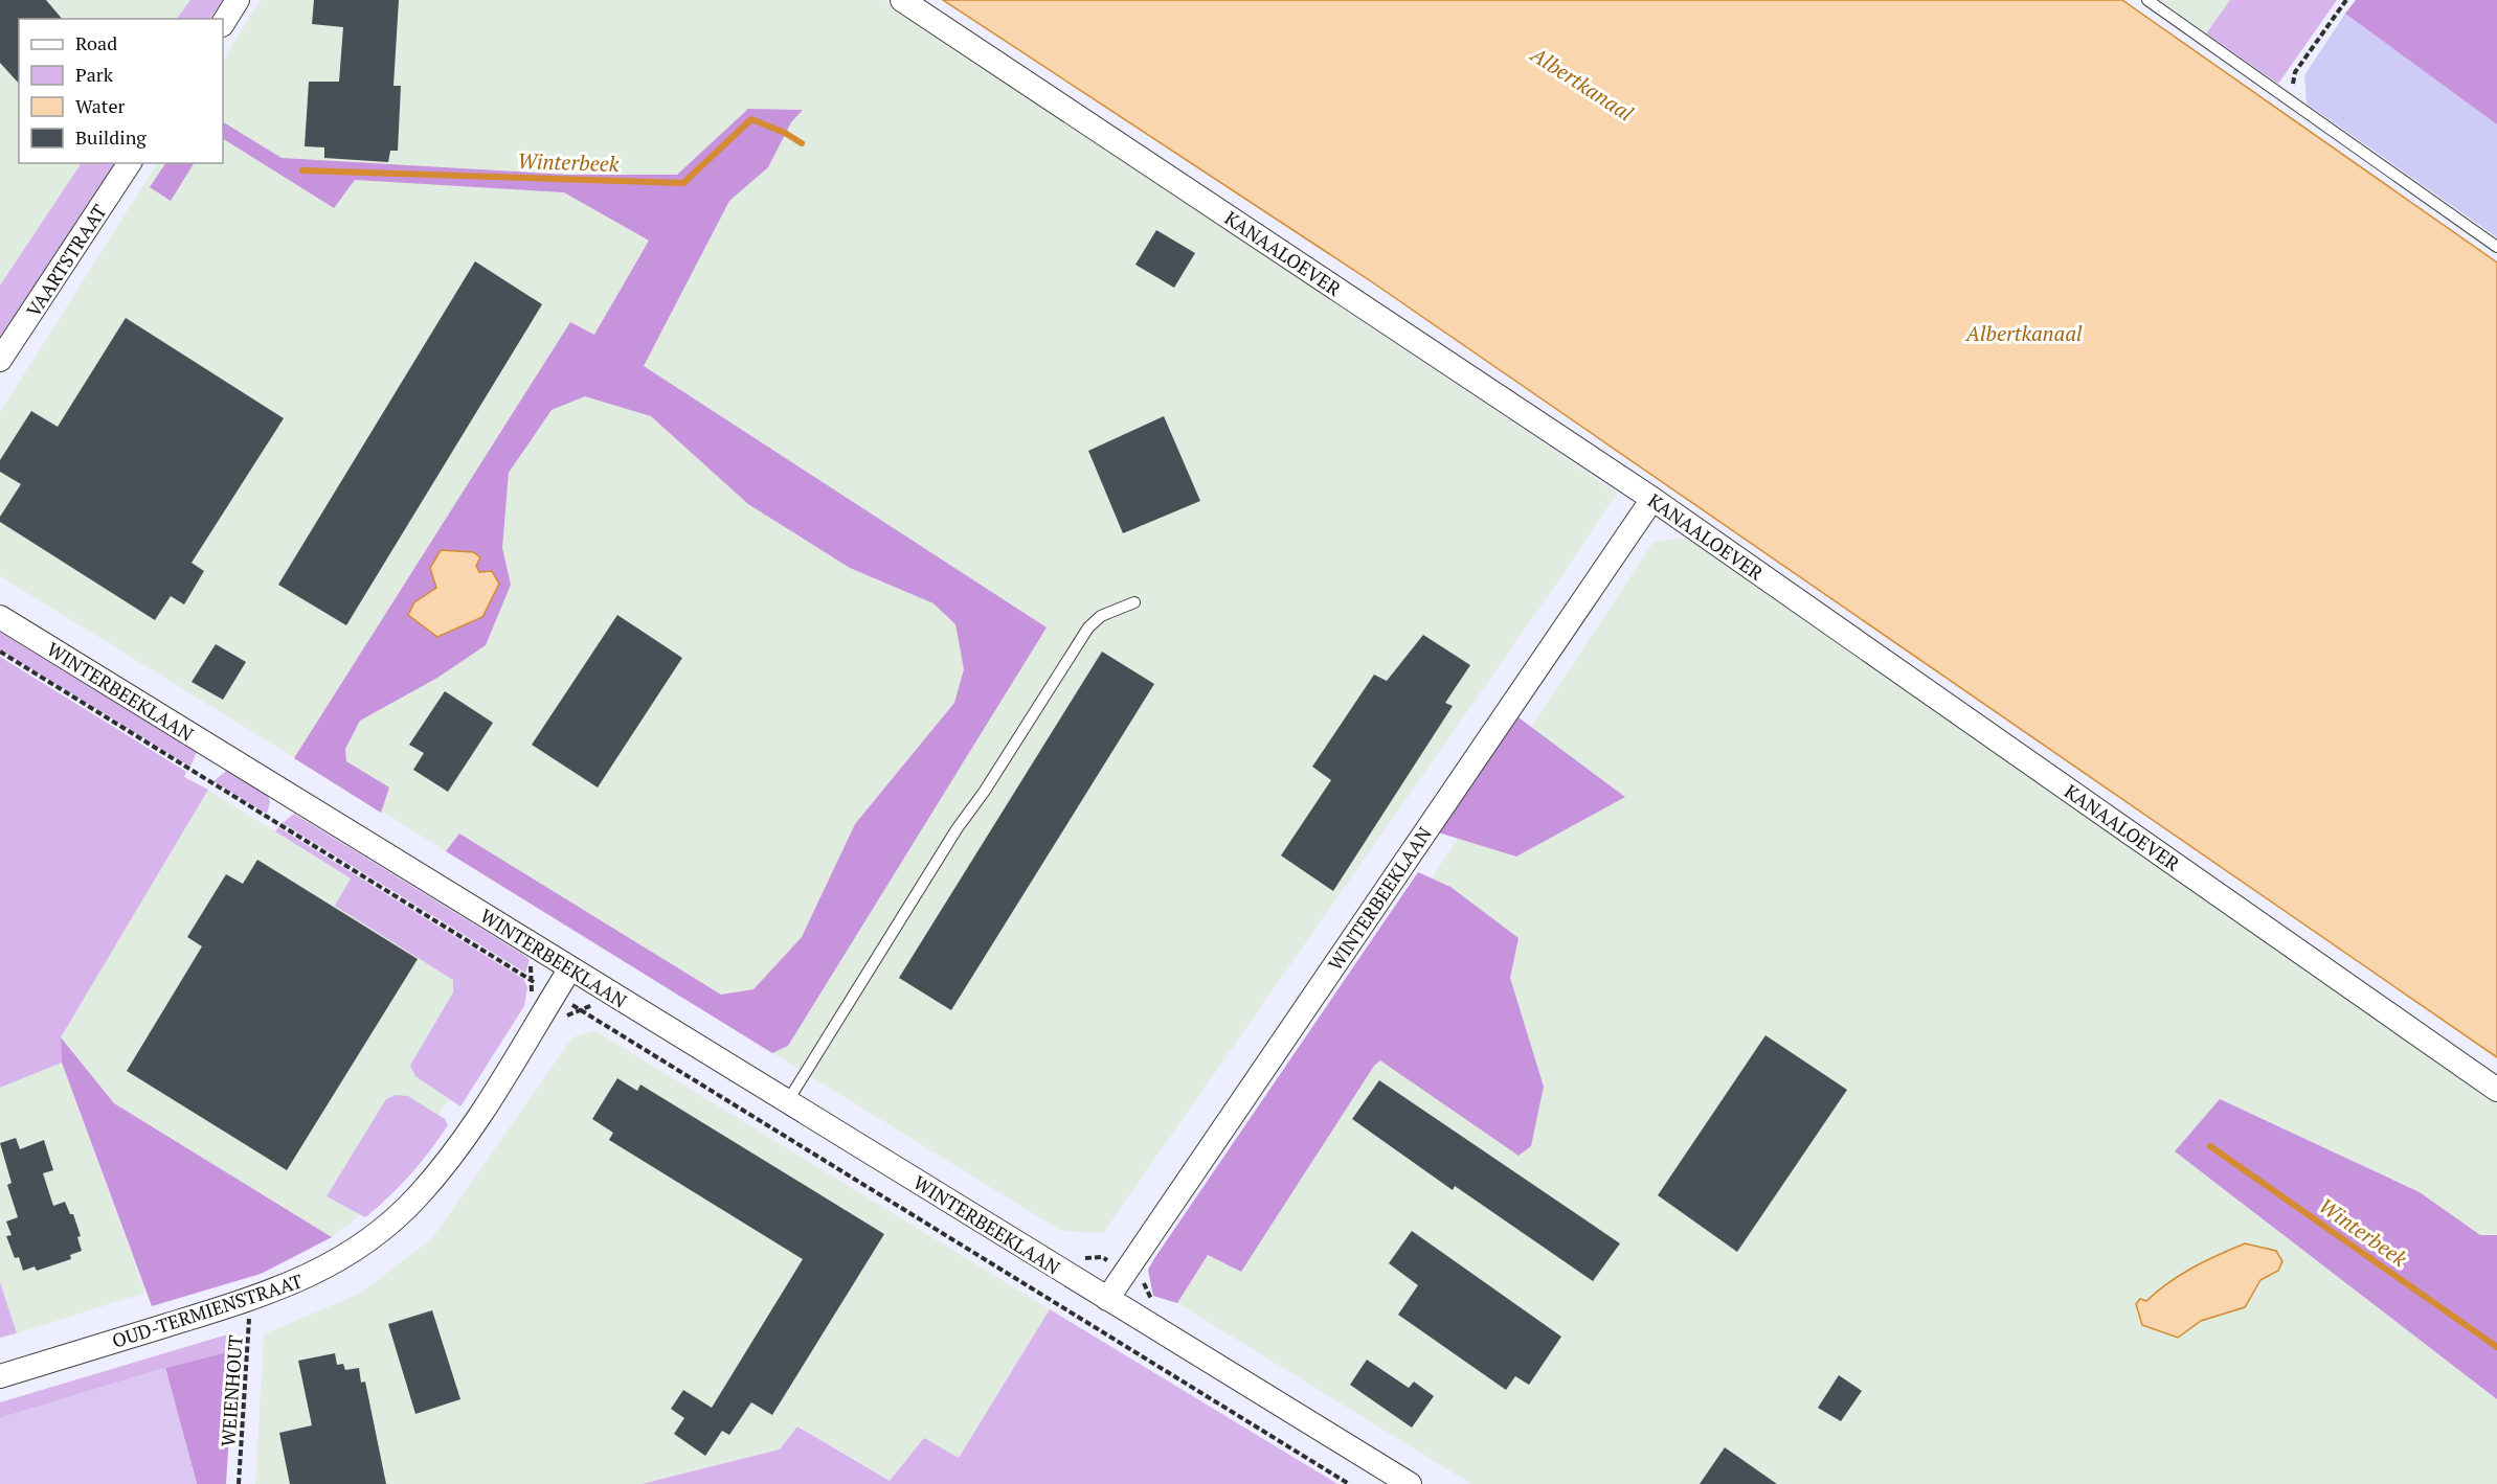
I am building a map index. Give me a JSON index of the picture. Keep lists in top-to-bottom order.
{
  "streets": {
    "street": [
      "KANAALOEVER",
      "VAARTSTRAAT",
      "WINTERBEEKLAAN",
      "OUD-TERMIENSTRAAT"
    ],
    "path": ["WEIENHOUT"]
  },
  "crossings": [
    ["KANAALOEVER", "WINTERBEEKLAAN"],
    ["WINTERBEEKLAAN", "OUD-TERMIENSTRAAT"],
    ["OUD-TERMIENSTRAAT", "WEIENHOUT"]
  ],
  "water": ["Albertkanaal", "Winterbeek"],
  "legend": [
    "Road",
    "Park",
    "Water",
    "Building"
  ]
}
